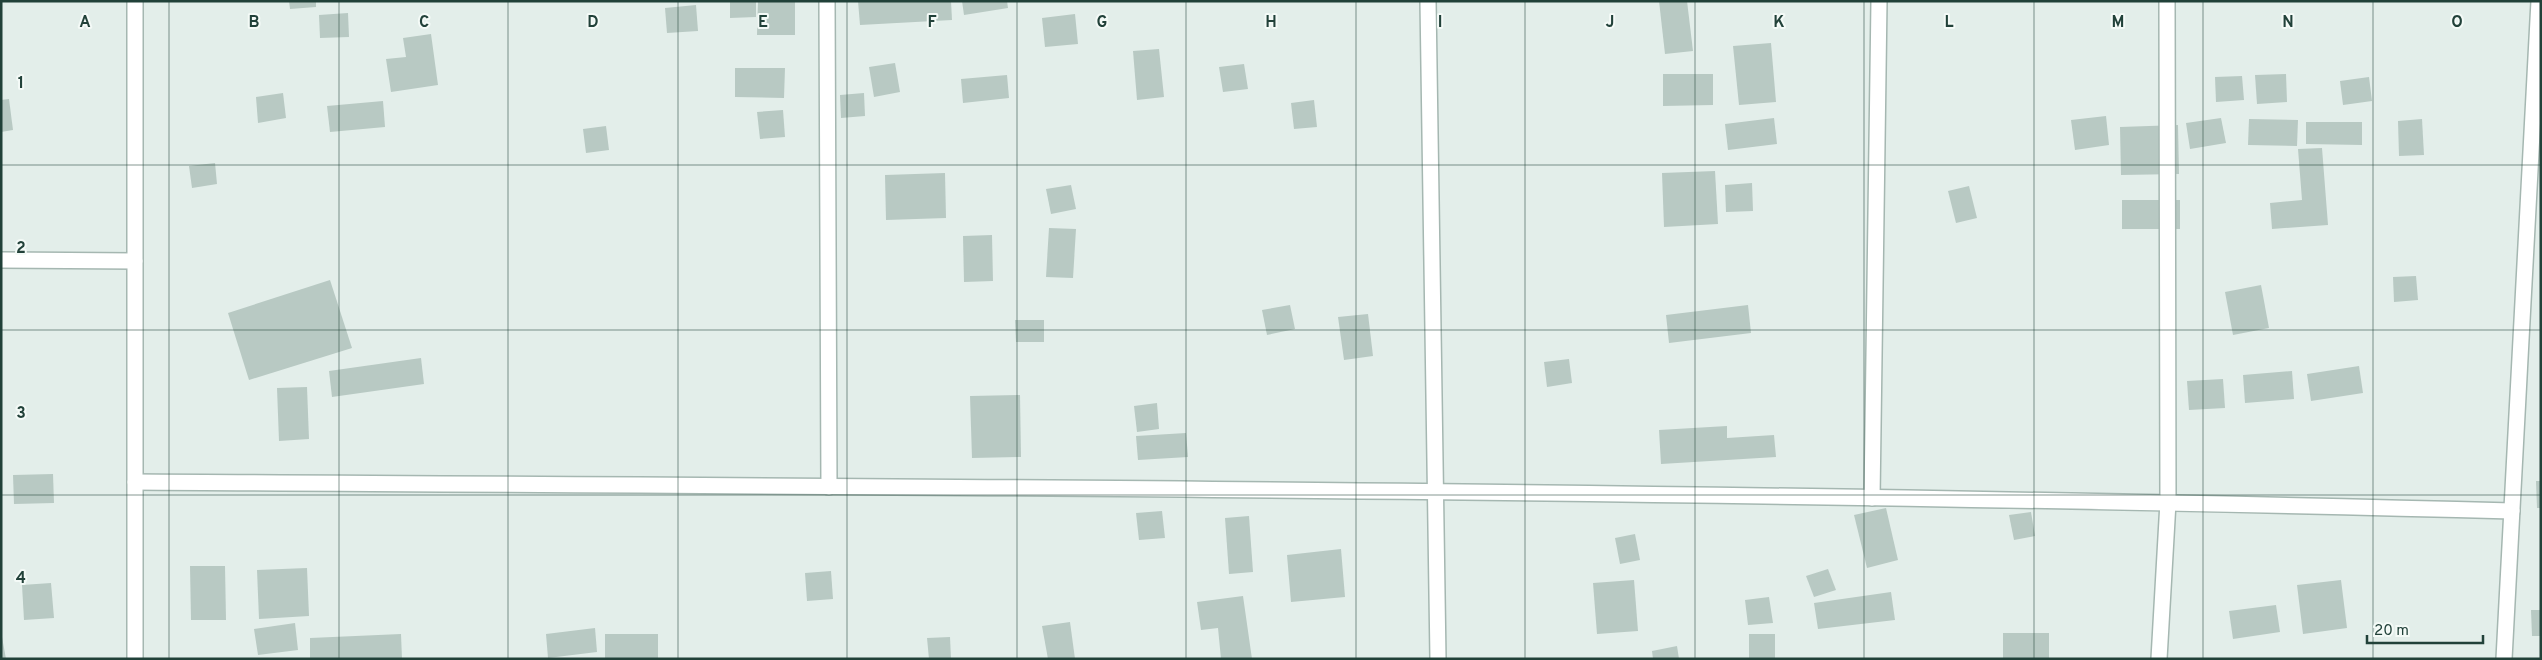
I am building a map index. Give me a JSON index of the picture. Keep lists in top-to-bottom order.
{
  "scale_bar": "20 m",
  "grid": {
    "columns": [
      "A",
      "B",
      "C",
      "D",
      "E",
      "F",
      "G",
      "H",
      "I",
      "J",
      "K",
      "L",
      "M",
      "N",
      "O"
    ],
    "rows": [
      "1",
      "2",
      "3",
      "4"
    ]
  }
}
